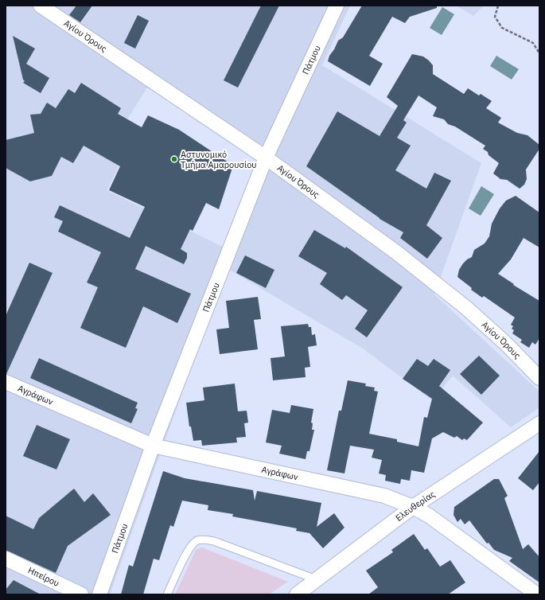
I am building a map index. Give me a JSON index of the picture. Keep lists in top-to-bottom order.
{
  "streets": {
    "street": [
      "Αγίου Όρους",
      "Πάτμου",
      "Αγράφων",
      "Ελευθερίας",
      "Ηπείρου"
    ]
  },
  "crossings": [
    ["Αγίου Όρους", "Πάτμου"],
    ["Πάτμου", "Αγράφων"],
    ["Αγράφων", "Ελευθερίας"]
  ],
  "places": ["Αστυνομικό Τμήμα Αμαρουσίου"]
}
